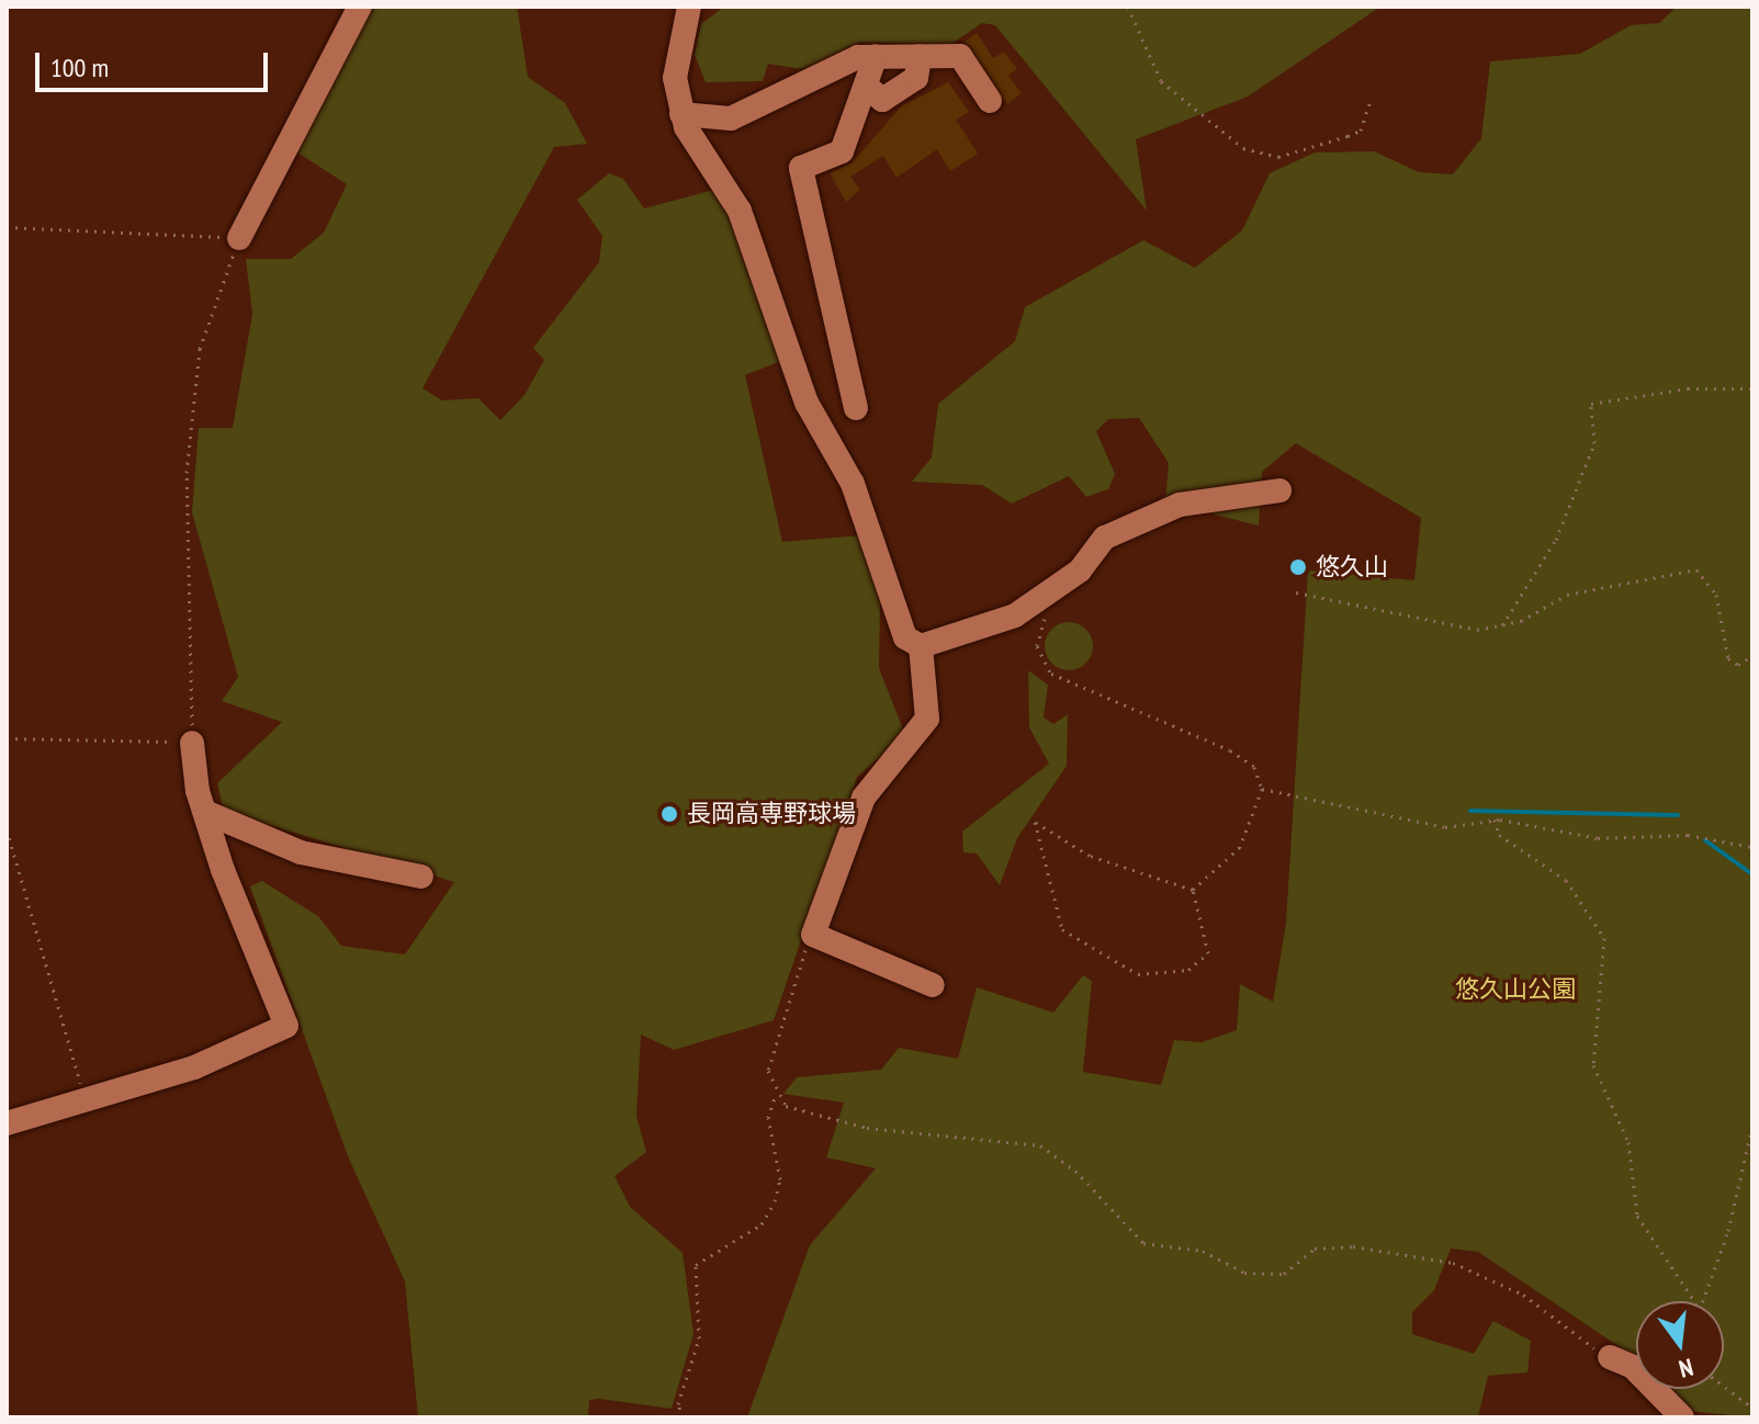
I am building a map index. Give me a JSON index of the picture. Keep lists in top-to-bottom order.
{
  "parks": ["悠久山公園"],
  "places": ["悠久山", "長岡高専野球場"],
  "scale_bar": "100 m",
  "north": "bottom"
}
